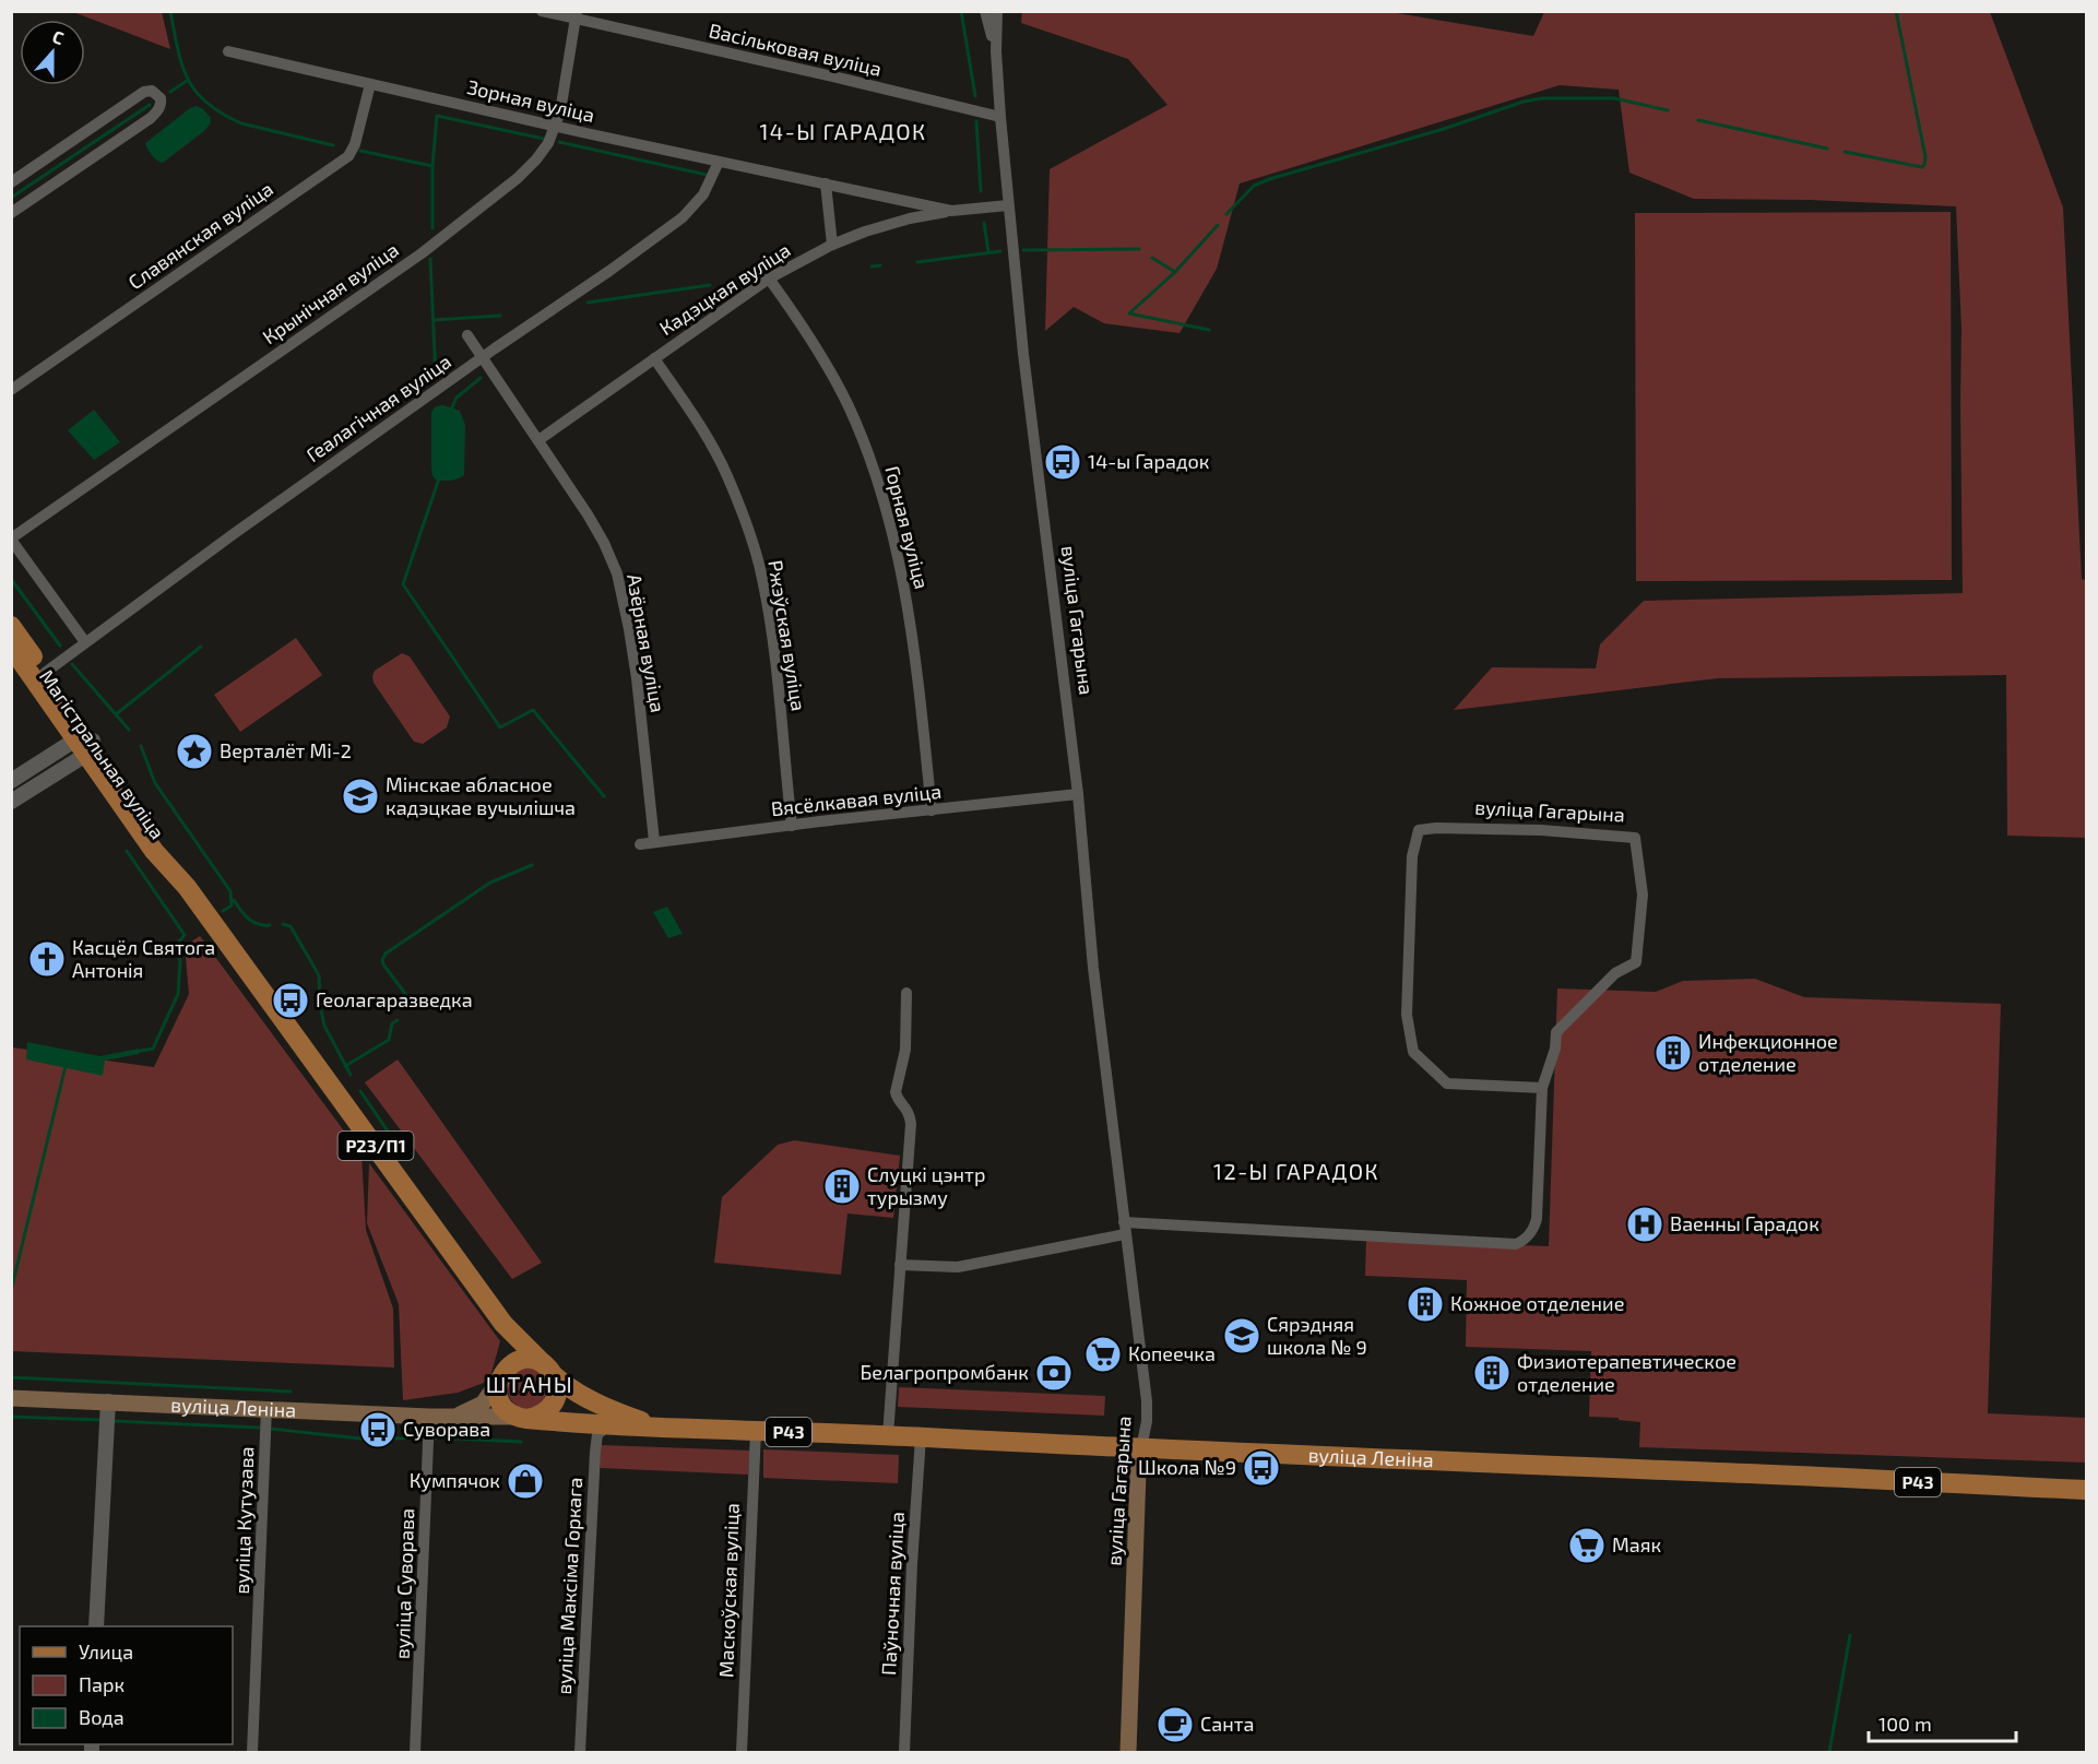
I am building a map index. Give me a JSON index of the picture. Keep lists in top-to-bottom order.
{
  "streets": {
    "main road": [
      "вуліца Гагарына",
      "Магістральная вуліца",
      "Р23/П1",
      "вуліца Леніна",
      "Р43"
    ],
    "street": [
      "Васільковая вуліца",
      "Зорная вуліца",
      "Славянская вуліца",
      "Кадэцкая вуліца",
      "Крынічная вуліца",
      "Геалагічная вуліца",
      "Горная вуліца",
      "Ржэўская вуліца",
      "Азёрная вуліца",
      "Вясёлкавая вуліца",
      "вуліца Кутузава",
      "вуліца Суворава",
      "вуліца Максіма Горкага",
      "Маскоўская вуліца",
      "Паўночная вуліца"
    ]
  },
  "crossings": [
    ["Васільковая вуліца", "Крынічная вуліца"],
    ["Васільковая вуліца", "вуліца Гагарына"],
    ["Зорная вуліца", "Славянская вуліца"],
    ["Зорная вуліца", "Кадэцкая вуліца"],
    ["Зорная вуліца", "Крынічная вуліца"],
    ["Зорная вуліца", "Геалагічная вуліца"],
    ["Зорная вуліца", "вуліца Гагарына"],
    ["Кадэцкая вуліца", "Горная вуліца"],
    ["Кадэцкая вуліца", "Ржэўская вуліца"],
    ["Кадэцкая вуліца", "Азёрная вуліца"],
    ["Геалагічная вуліца", "Азёрная вуліца"],
    ["Геалагічная вуліца", "Магістральная вуліца"],
    ["Горная вуліца", "Вясёлкавая вуліца"],
    ["вуліца Гагарына", "Вясёлкавая вуліца"],
    ["вуліца Гагарына", "вуліца Леніна"],
    ["Ржэўская вуліца", "Вясёлкавая вуліца"],
    ["Азёрная вуліца", "Вясёлкавая вуліца"],
    ["Магістральная вуліца", "вуліца Леніна"],
    ["вуліца Леніна", "вуліца Кутузава"],
    ["вуліца Леніна", "вуліца Суворава"],
    ["вуліца Леніна", "вуліца Максіма Горкага"],
    ["вуліца Леніна", "Маскоўская вуліца"],
    ["вуліца Леніна", "Паўночная вуліца"]
  ],
  "districts": ["14-Ы ГАРАДОК", "12-Ы ГАРАДОК", "ШТАНЫ"],
  "places": {
    "bus stop": [
      "14-ы Гарадок",
      "Геолагаразведка",
      "Суворава",
      "Школа №9"
    ],
    "place": ["Верталёт Мі-2"],
    "school or university": ["Мінскае абласное кадэцкае вучылішча", "Сярэдняя школа № 9"],
    "church": ["Касцёл Святога Антонія"],
    "building": [
      "Инфекционное отделение",
      "Слуцкі цэнтр турызму",
      "Кожное отделение",
      "Физиотерапевтическое отделение"
    ],
    "hospital": ["Ваенны Гарадок"],
    "supermarket": ["Копеечка", "Маяк"],
    "bank": ["Белагропромбанк"],
    "shop": ["Кумпячок"],
    "cafe": ["Санта"]
  },
  "legend": ["Улица", "Парк", "Вода"],
  "scale_bar": "100 m",
  "north": "top"
}
